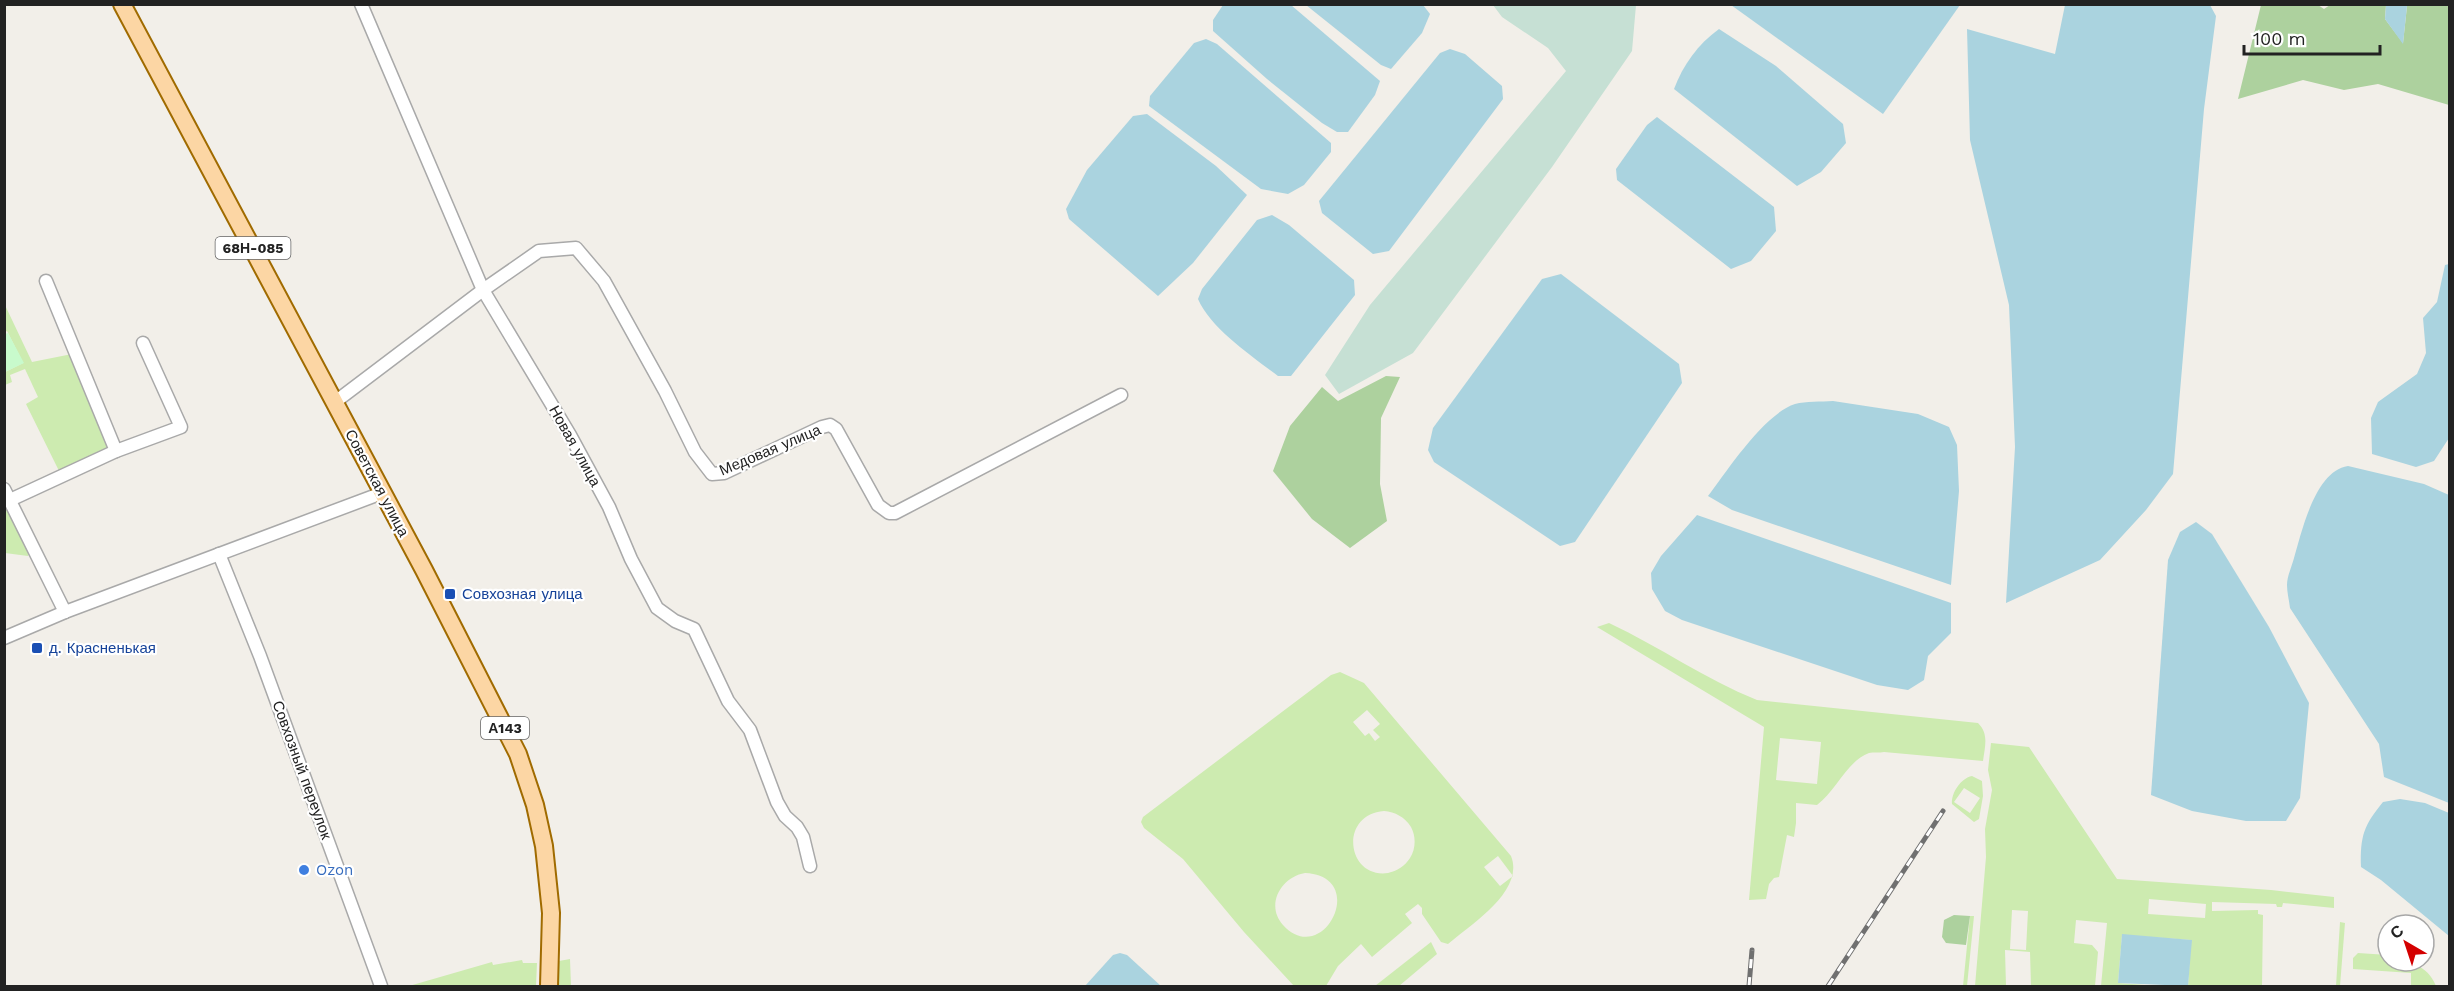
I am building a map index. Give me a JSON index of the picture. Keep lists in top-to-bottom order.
{
  "streets": {
    "main road": ["68Н-085", "Советская улица", "А143"],
    "street": ["Новая улица", "Медовая улица", "Совхозный переулок"]
  },
  "crossings": [
    ["Новая улица", "Медовая улица"]
  ],
  "places": {
    "transit": ["Совхозная улица", "д. Красненькая"],
    "other": ["Ozon"]
  },
  "scale_bar": "100 m",
  "north": "top left"
}
